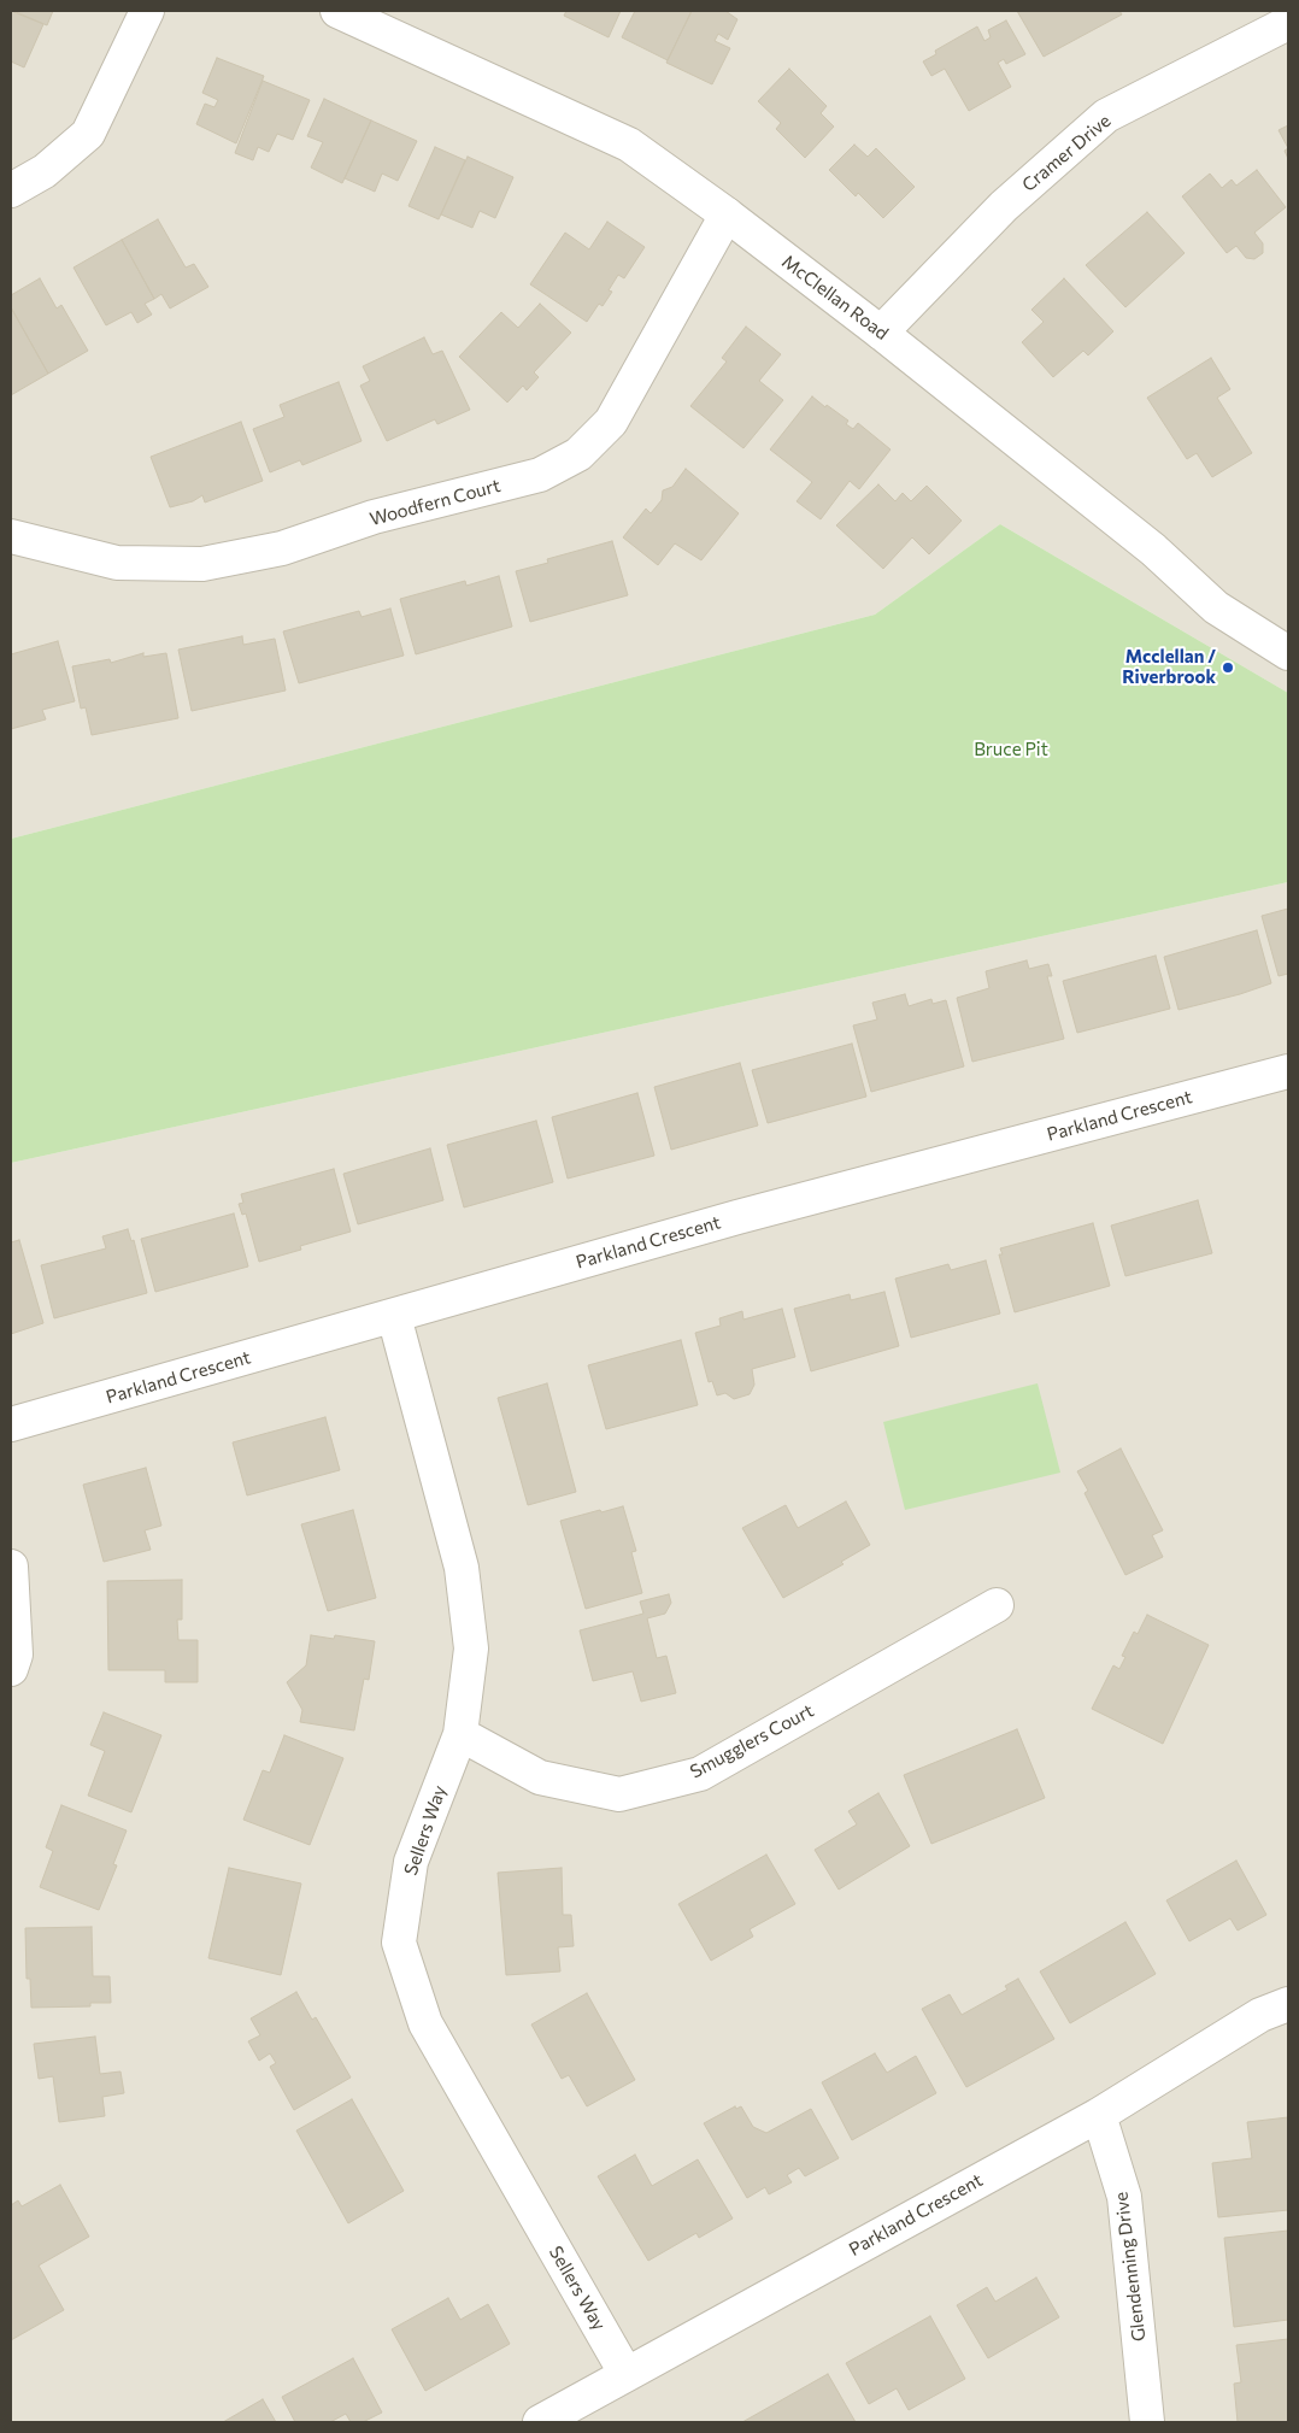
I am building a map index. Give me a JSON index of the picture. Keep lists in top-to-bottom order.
{
  "streets": {
    "street": [
      "Cramer Drive",
      "McClellan Road",
      "Woodfern Court",
      "Parkland Crescent",
      "Smugglers Court",
      "Sellers Way",
      "Glendenning Drive"
    ]
  },
  "crossings": [
    ["Cramer Drive", "McClellan Road"],
    ["McClellan Road", "Woodfern Court"],
    ["Parkland Crescent", "Sellers Way"],
    ["Parkland Crescent", "Glendenning Drive"],
    ["Smugglers Court", "Sellers Way"]
  ],
  "parks": ["Bruce Pit"],
  "places": ["Mcclellan / Riverbrook"]
}
